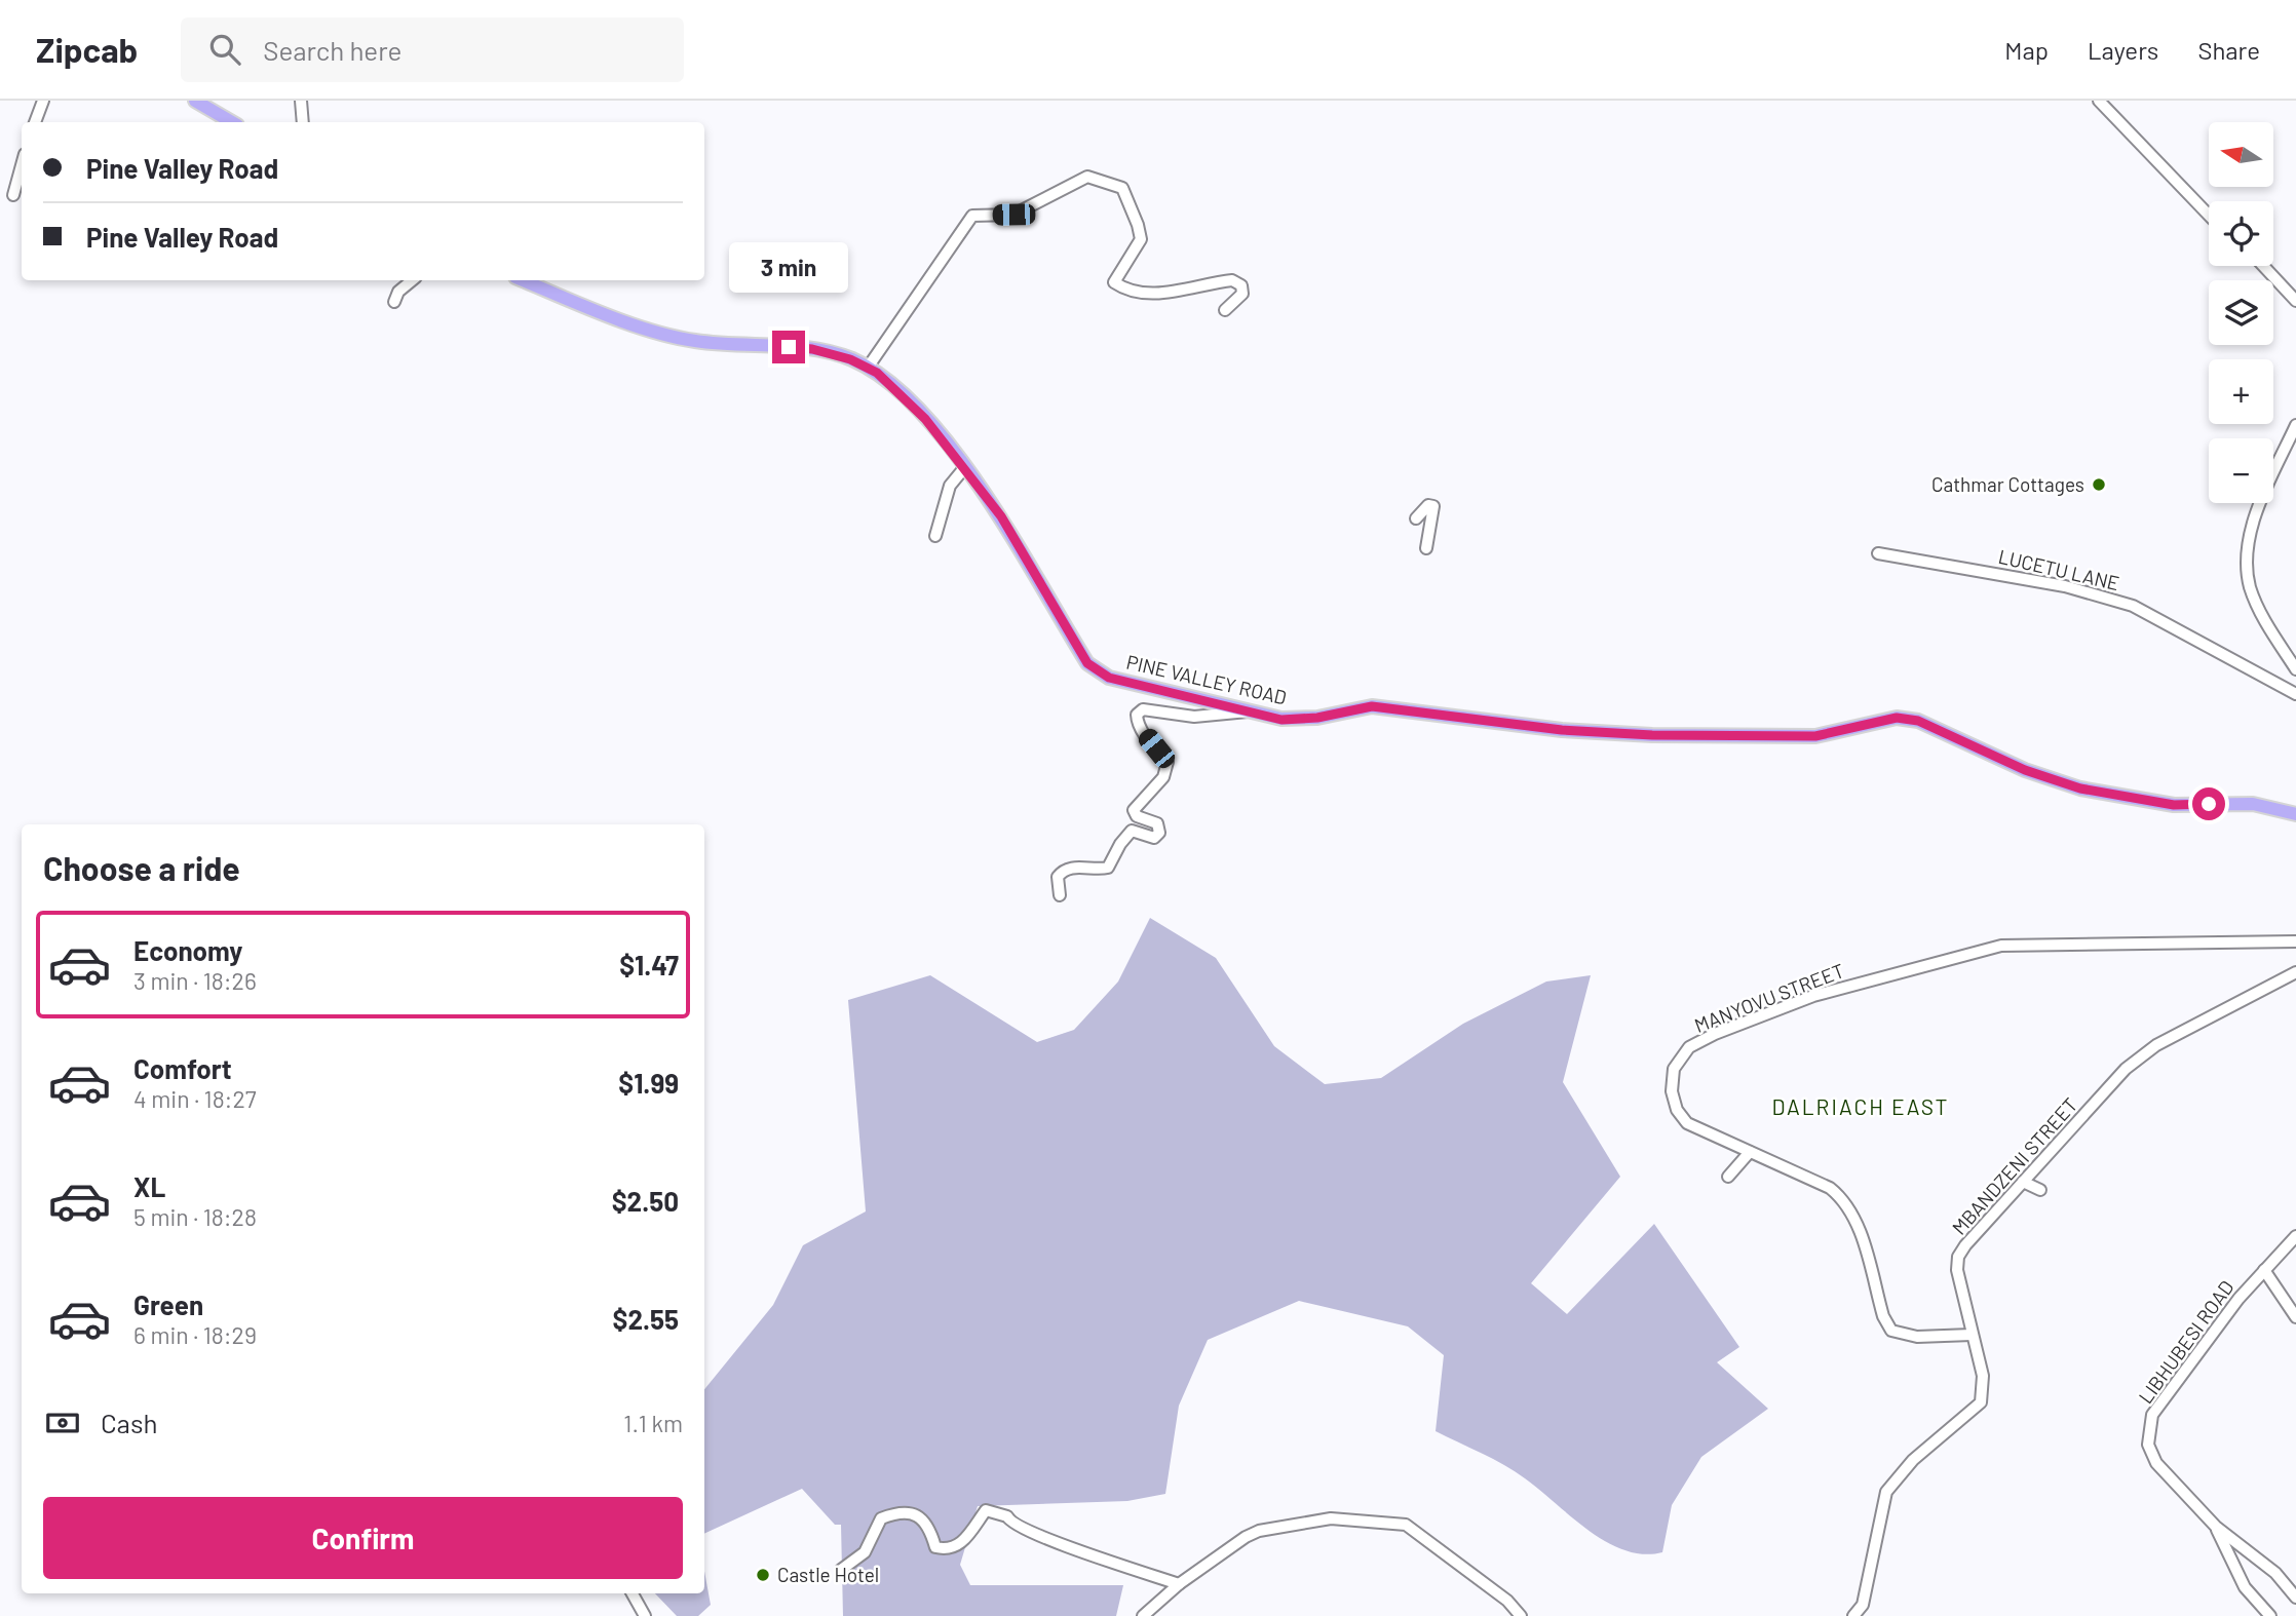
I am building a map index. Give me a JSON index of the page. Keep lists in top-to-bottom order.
{
  "streets": {
    "main road": ["PINE VALLEY ROAD"],
    "street": [
      "LUCETU LANE",
      "MANYOVU STREET",
      "MBANDZENI STREET",
      "LIBHUBESI ROAD"
    ]
  },
  "crossings": [
    ["MANYOVU STREET", "MBANDZENI STREET"]
  ],
  "districts": ["DALRIACH EAST"],
  "places": ["Cathmar Cottages", "Castle Hotel"],
  "north": "left",
  "page": {
    "header": "Zipcab",
    "search": "Search here",
    "nav": ["Map", "Layers", "Share"],
    "map_buttons": ["+", "−"],
    "banner": ["Pine Valley Road", "Pine Valley Road"],
    "bubble": "3 min",
    "heading": "Choose a ride",
    "list": [
      {
        "name": "Economy",
        "note": "3 min · 18:26",
        "value": "$1.47"
      },
      {
        "name": "Comfort",
        "note": "4 min · 18:27",
        "value": "$1.99"
      },
      {
        "name": "XL",
        "note": "5 min · 18:28",
        "value": "$2.50"
      },
      {
        "name": "Green",
        "note": "6 min · 18:29",
        "value": "$2.55"
      }
    ],
    "pay": ["Cash", "1.1 km"],
    "buttons": "Confirm"
  }
}
